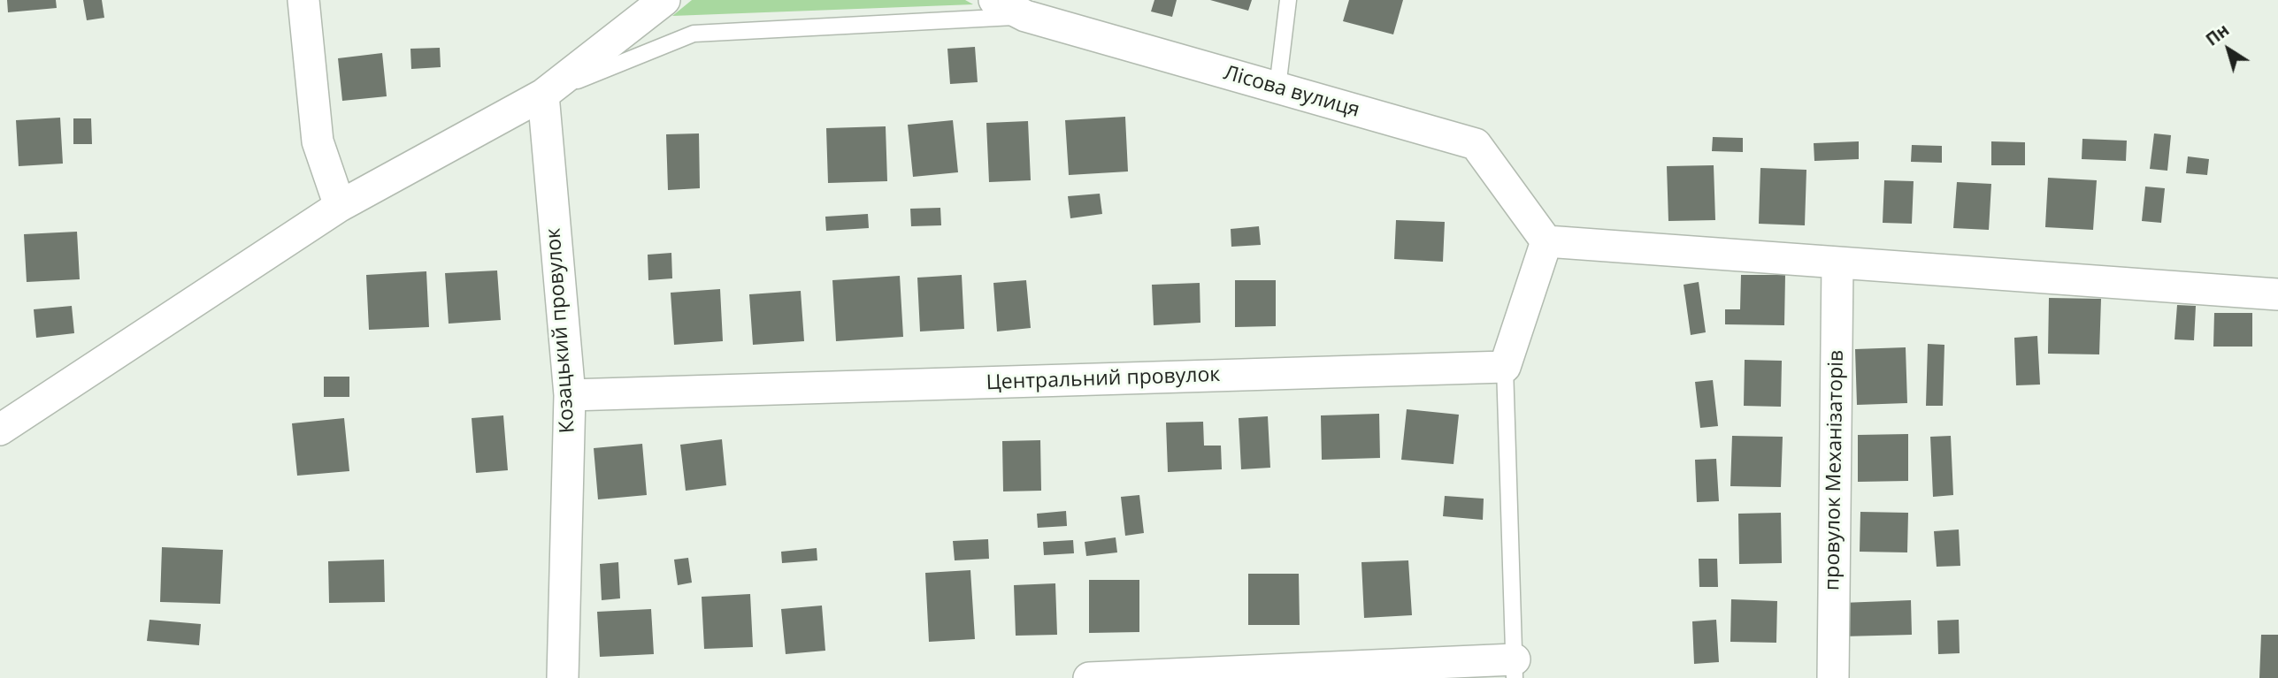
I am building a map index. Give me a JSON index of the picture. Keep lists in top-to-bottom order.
{
  "streets": {
    "street": [
      "Лісова вулиця",
      "Козацький провулок",
      "Центральний провулок",
      "провулок Механізаторів"
    ]
  },
  "crossings": [
    ["Козацький провулок", "Центральний провулок"]
  ],
  "north": "top left"
}
